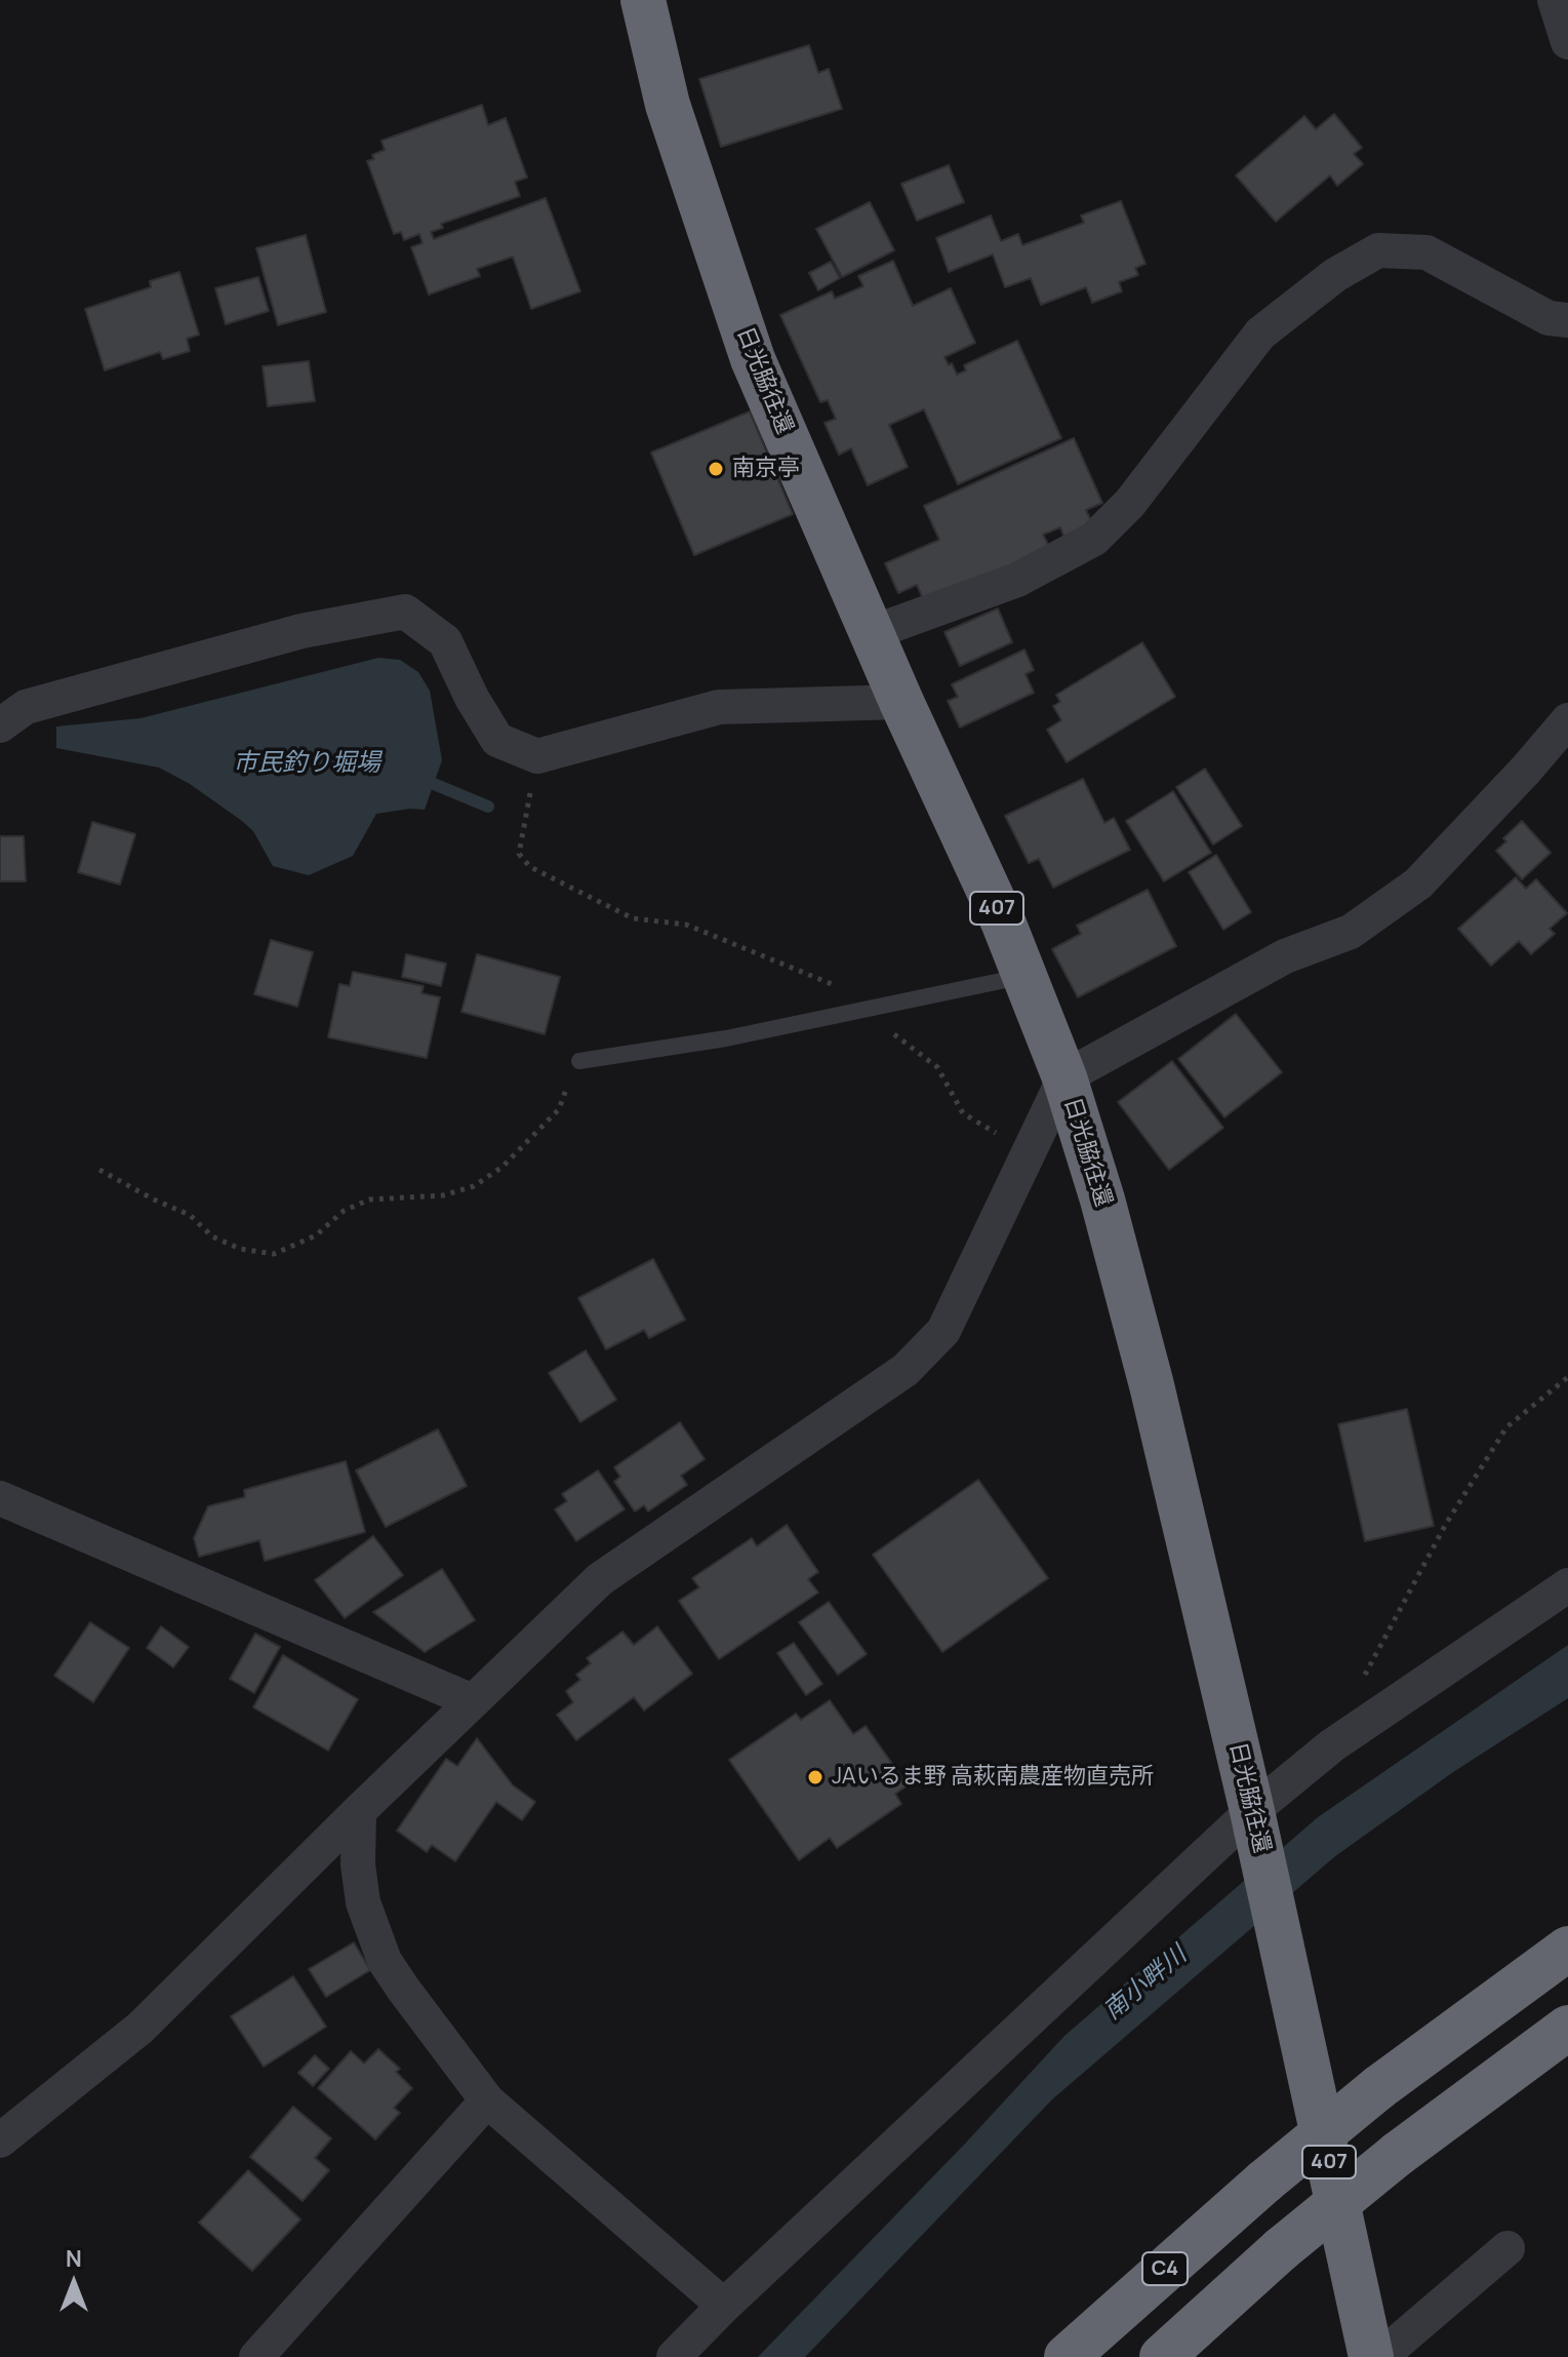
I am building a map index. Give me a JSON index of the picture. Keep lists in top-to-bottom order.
{
  "streets": {
    "highway": ["日光脇往還", "407", "C4"]
  },
  "water": ["市民釣り堀場", "南小畔川"],
  "places": ["南京亭", "JAいるま野 高萩南農産物直売所"],
  "north": "top"
}
